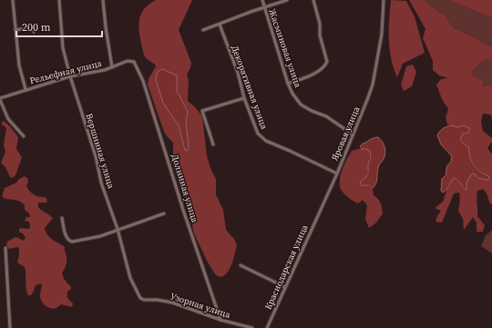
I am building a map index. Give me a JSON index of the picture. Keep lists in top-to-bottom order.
{
  "streets": {
    "street": [
      "Жасминовая улица",
      "Рельефная улица",
      "Декоративная улица",
      "Яровая улица",
      "Вершинная улица",
      "Долинная улица",
      "Краснодарская улица",
      "Узорная улица"
    ]
  },
  "crossings": [
    ["Жасминовая улица", "Яровая улица"],
    ["Рельефная улица", "Вершинная улица"],
    ["Рельефная улица", "Долинная улица"],
    ["Декоративная улица", "Яровая улица"],
    ["Яровая улица", "Краснодарская улица"],
    ["Вершинная улица", "Узорная улица"],
    ["Долинная улица", "Узорная улица"]
  ],
  "scale_bar": "200 m"
}
